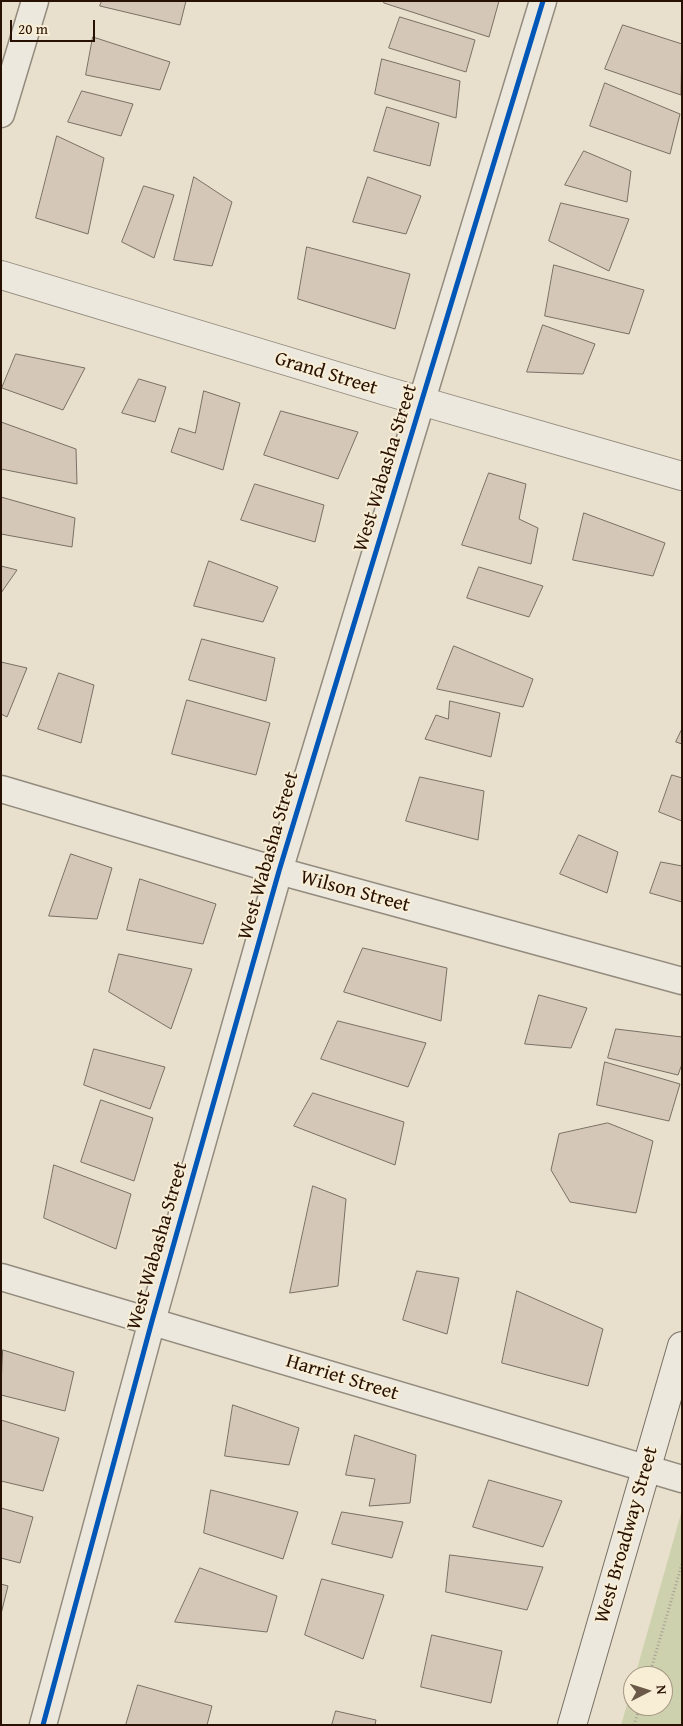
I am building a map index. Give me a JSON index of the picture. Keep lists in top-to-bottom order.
{
  "streets": {
    "street": [
      "Grand Street",
      "West Wabasha Street",
      "Wilson Street",
      "Harriet Street",
      "West Broadway Street"
    ]
  },
  "crossings": [
    ["Grand Street", "West Wabasha Street"],
    ["West Wabasha Street", "Wilson Street"],
    ["West Wabasha Street", "Harriet Street"],
    ["Harriet Street", "West Broadway Street"]
  ],
  "scale_bar": "20 m",
  "north": "right"
}
